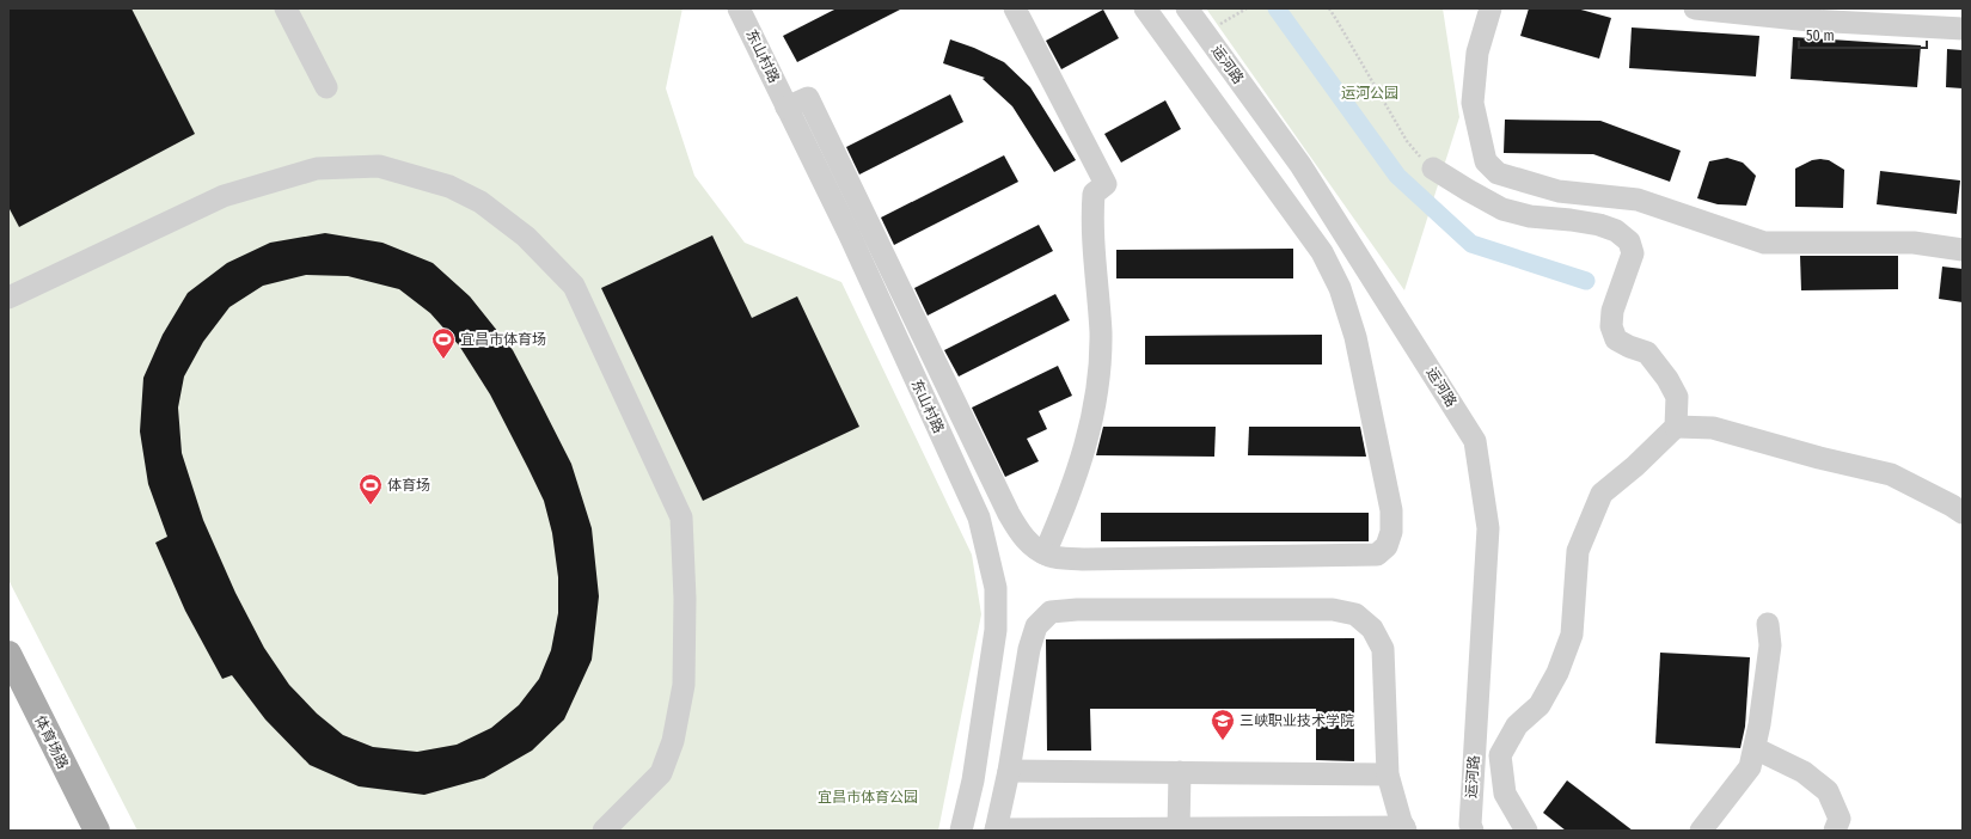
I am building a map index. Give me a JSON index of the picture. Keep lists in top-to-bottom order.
{
  "streets": {
    "main road": ["体育场路"],
    "street": ["东山村路", "运河路"]
  },
  "parks": ["运河公园", "宜昌市体育公园"],
  "places": {
    "sports": ["宜昌市体育场", "体育场"],
    "school or university": ["三峡职业技术学院"]
  },
  "scale_bar": "50 m"
}
